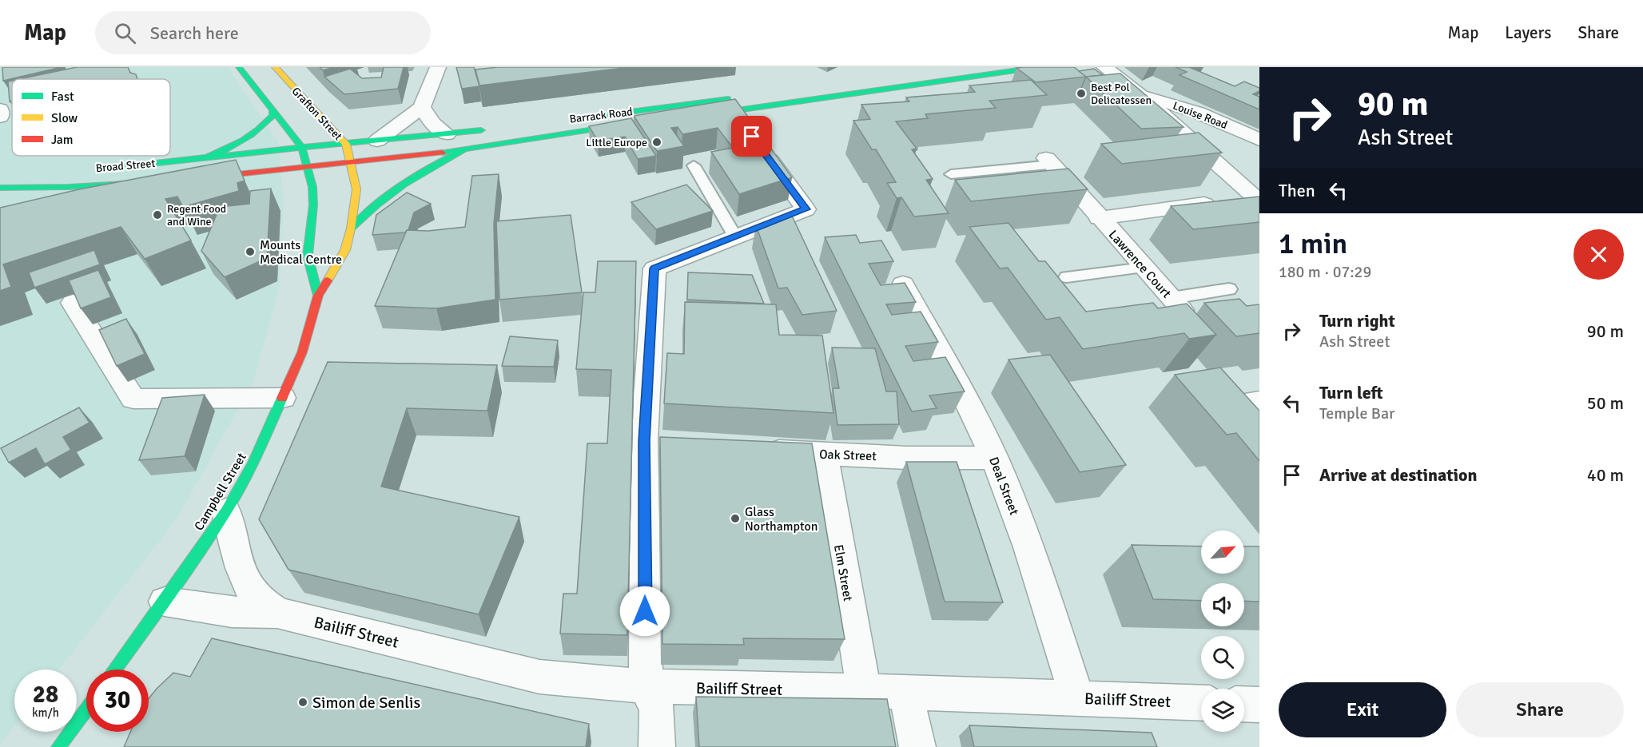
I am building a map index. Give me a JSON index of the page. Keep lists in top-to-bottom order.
{
  "streets": {
    "main road": [
      "Grafton Street",
      "Barrack Road",
      "Broad Street",
      "Campbell Street"
    ],
    "street": [
      "Louise Road",
      "Lawrence Court",
      "Oak Street",
      "Deal Street",
      "Elm Street",
      "Bailiff Street"
    ]
  },
  "crossings": [
    ["Grafton Street", "Barrack Road"],
    ["Grafton Street", "Campbell Street"],
    ["Barrack Road", "Campbell Street"],
    ["Oak Street", "Deal Street"],
    ["Oak Street", "Elm Street"],
    ["Deal Street", "Bailiff Street"],
    ["Campbell Street", "Bailiff Street"],
    ["Elm Street", "Bailiff Street"]
  ],
  "places": [
    "Best Pol Delicatessen",
    "Little Europe",
    "Regent Food and Wine",
    "Mounts Medical Centre",
    "Glass Northampton",
    "Simon de Senlis"
  ],
  "legend": ["Fast", "Slow", "Jam"],
  "north": "top right",
  "page": {
    "header": "Map",
    "search": "Search here",
    "nav": ["Map", "Layers", "Share"],
    "turn": ["90 m", "Ash Street"],
    "then": "Then",
    "heading": ["1 min", "180 m · 07:29"],
    "list": [
      {
        "name": "Turn right",
        "note": "Ash Street",
        "value": "90 m"
      },
      {
        "name": "Turn left",
        "note": "Temple Bar",
        "value": "50 m"
      },
      {
        "name": "Arrive at destination",
        "value": "40 m"
      }
    ],
    "speed": "28 km/h",
    "limit": "30",
    "buttons": ["Exit", "Share"]
  }
}
